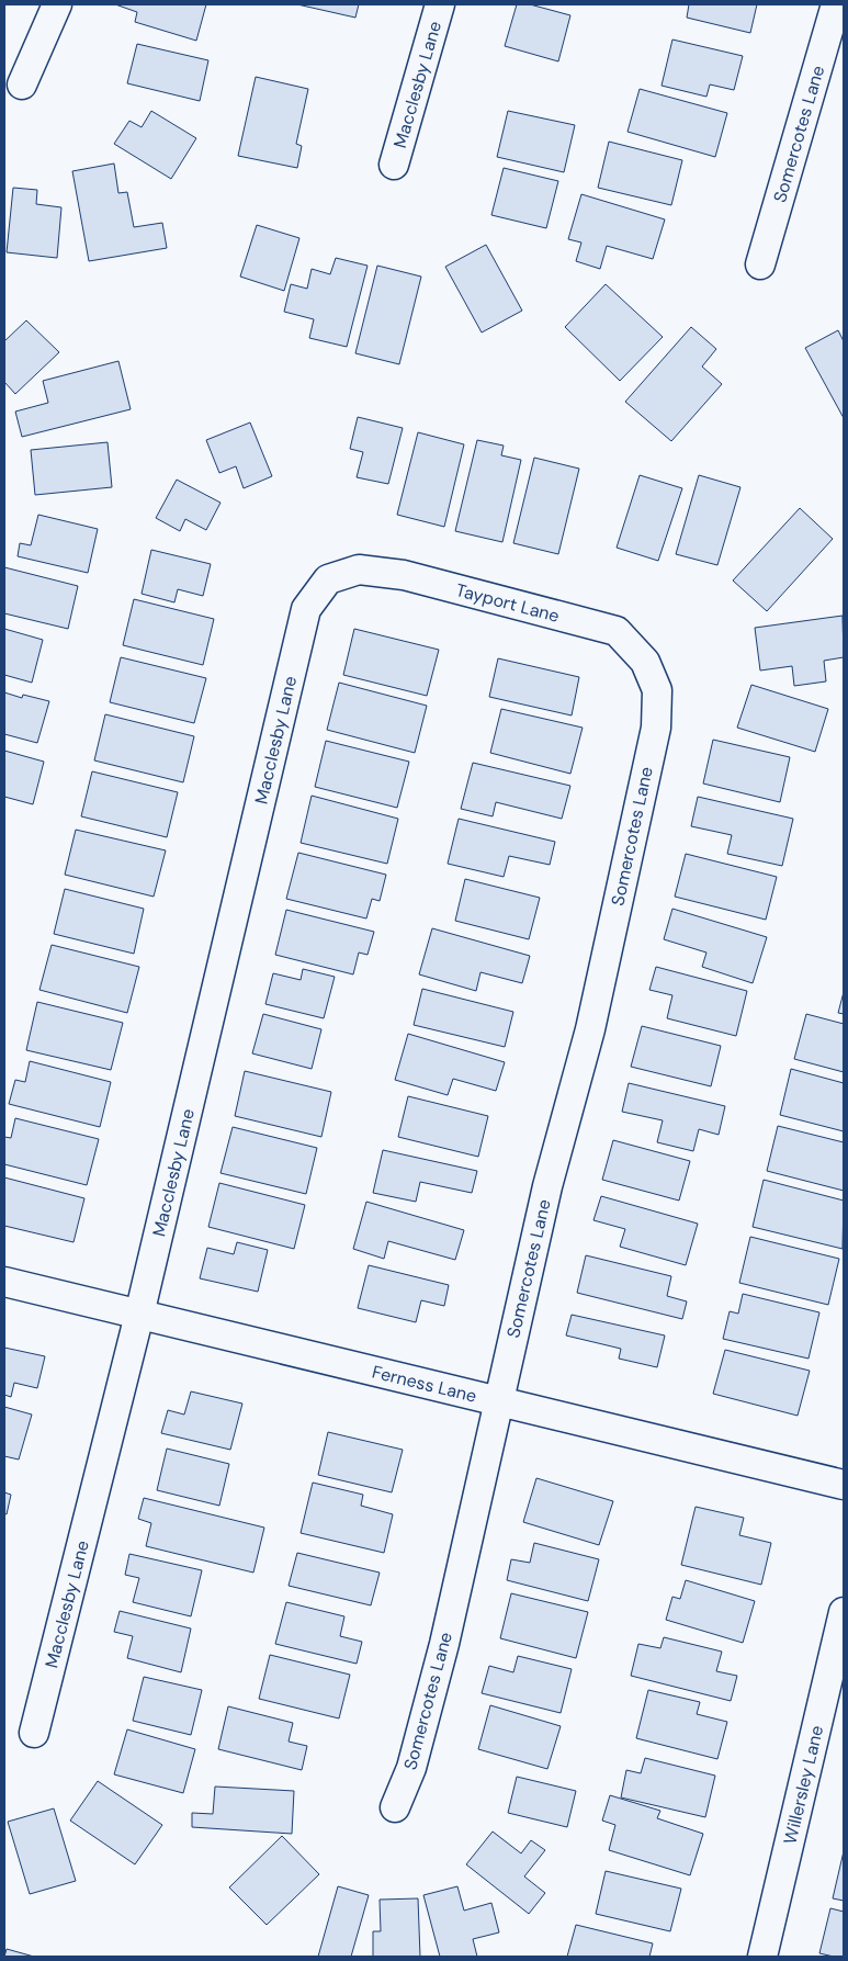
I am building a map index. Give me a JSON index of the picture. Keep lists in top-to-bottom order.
{
  "streets": {
    "street": [
      "Macclesby Lane",
      "Somercotes Lane",
      "Tayport Lane",
      "Ferness Lane",
      "Willersley Lane"
    ]
  },
  "crossings": [
    ["Macclesby Lane", "Tayport Lane"],
    ["Macclesby Lane", "Ferness Lane"],
    ["Somercotes Lane", "Tayport Lane"],
    ["Somercotes Lane", "Ferness Lane"]
  ]
}
